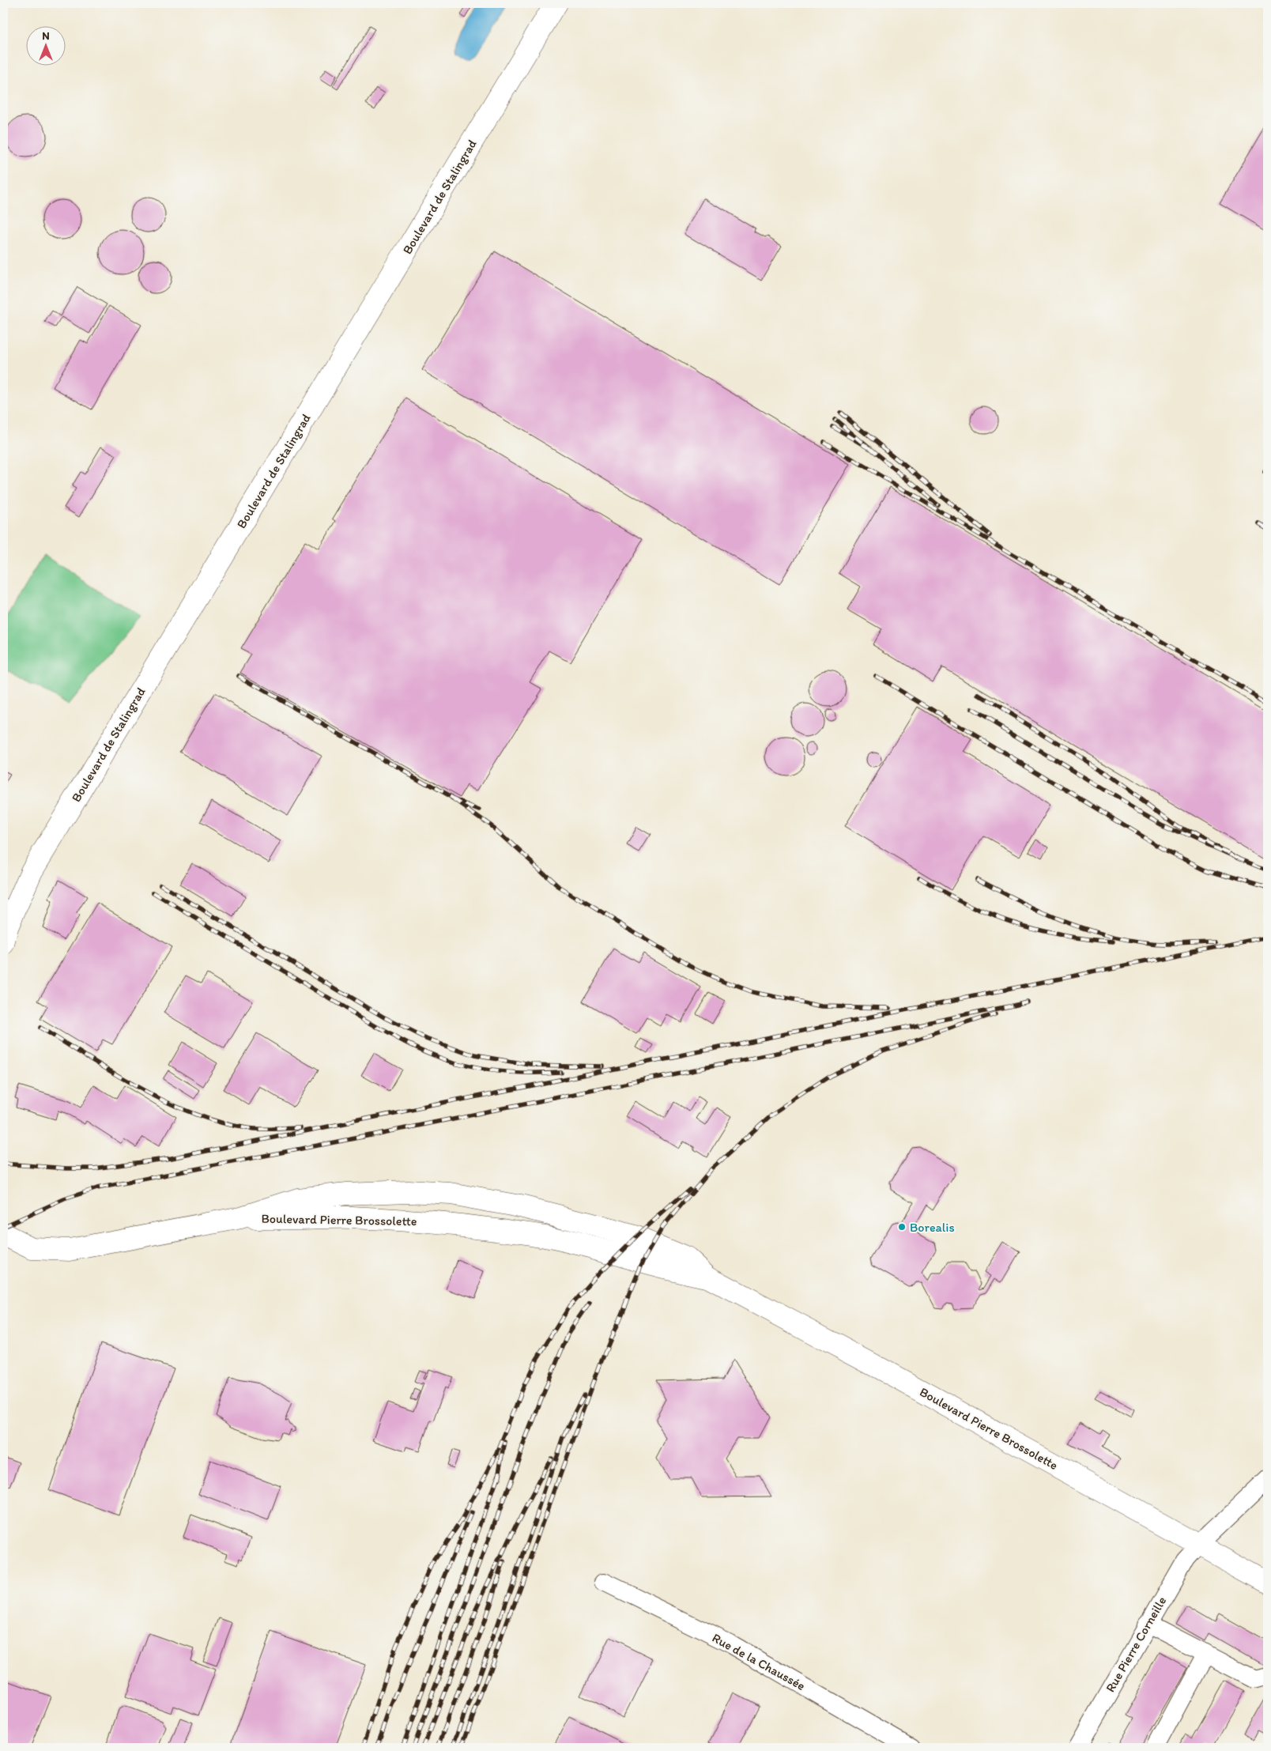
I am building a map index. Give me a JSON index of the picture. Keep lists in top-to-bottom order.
{
  "streets": {
    "main road": ["Boulevard de Stalingrad", "Boulevard Pierre Brossolette"],
    "street": ["Rue Pierre Corneille", "Rue de la Chaussée"]
  },
  "crossings": [
    ["Boulevard Pierre Brossolette", "Rue Pierre Corneille"]
  ],
  "places": ["Borealis"],
  "north": "top"
}
